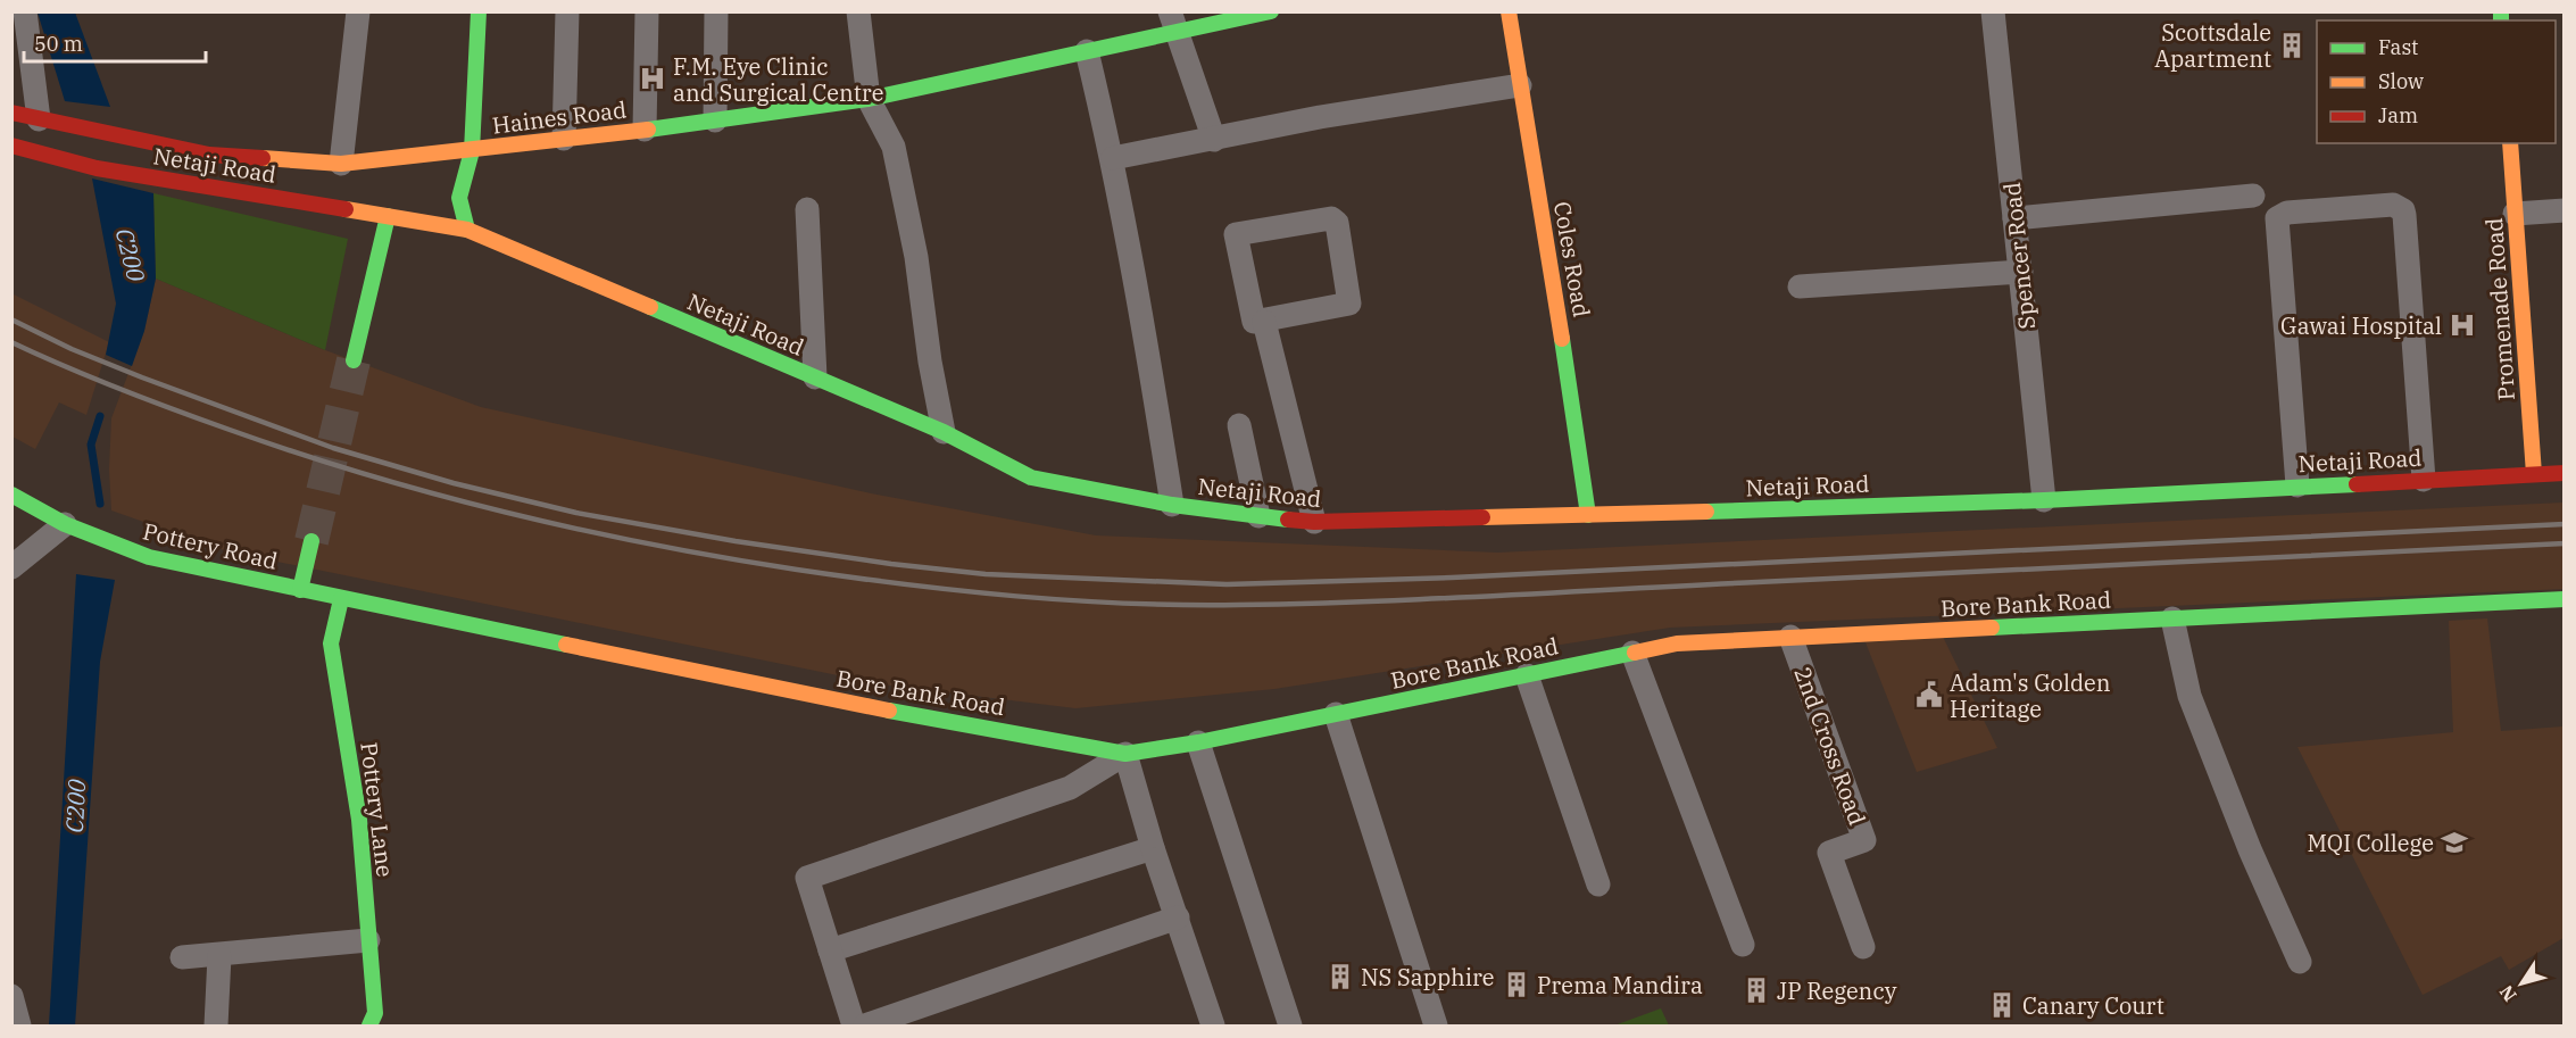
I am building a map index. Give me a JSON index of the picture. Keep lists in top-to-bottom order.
{
  "streets": {
    "street": [
      "Haines Road",
      "Netaji Road",
      "Spencer Road",
      "Coles Road",
      "Promenade Road",
      "Pottery Road",
      "Bore Bank Road",
      "2nd Cross Road",
      "Pottery Lane"
    ]
  },
  "crossings": [
    ["Netaji Road", "Spencer Road"],
    ["Netaji Road", "Coles Road"],
    ["Netaji Road", "Promenade Road"],
    ["Pottery Road", "Bore Bank Road"],
    ["Pottery Road", "Pottery Lane"],
    ["Bore Bank Road", "2nd Cross Road"]
  ],
  "water": ["C200"],
  "places": {
    "building": [
      "Scottsdale Apartment",
      "NS Sapphire",
      "Prema Mandira",
      "JP Regency",
      "Canary Court"
    ],
    "hospital": ["F.M. Eye Clinic and Surgical Centre", "Gawai Hospital"],
    "public building": ["Adam's Golden Heritage"],
    "school or university": ["MQI College"]
  },
  "legend": ["Fast", "Slow", "Jam"],
  "scale_bar": "50 m",
  "north": "bottom left"
}
